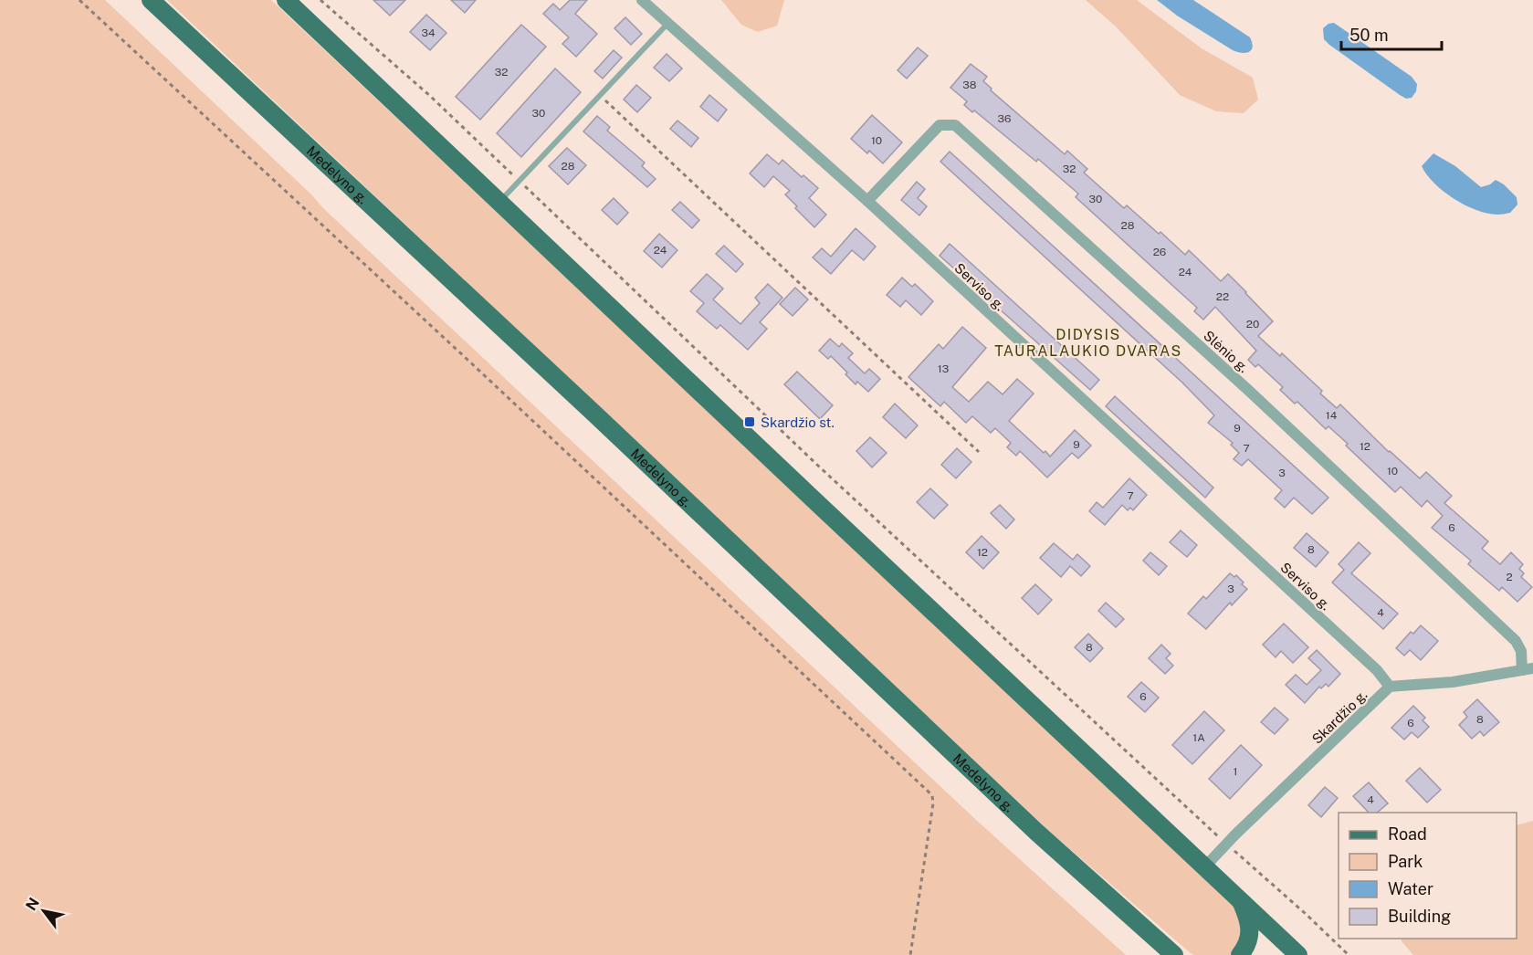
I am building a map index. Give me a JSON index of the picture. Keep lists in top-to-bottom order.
{
  "streets": {
    "main road": ["Medelyno g."],
    "street": ["Serviso g.", "Slėnio g.", "Skardžio g."]
  },
  "crossings": [
    ["Serviso g.", "Slėnio g."],
    ["Serviso g.", "Skardžio g."]
  ],
  "districts": ["DIDYSIS TAURALAUKIO DVARAS"],
  "places": {
    "transit": ["Skardžio st."]
  },
  "house_numbers": [
    "34",
    "32",
    "38",
    "30",
    "36",
    "10",
    "28",
    "32",
    "30",
    "28",
    "24",
    "26",
    "24",
    "22",
    "20",
    "13",
    "14",
    "9",
    "9",
    "12",
    "7",
    "10",
    "3",
    "7",
    "6",
    "8",
    "12",
    "2",
    "3",
    "4",
    "8",
    "6",
    "8",
    "6",
    "1A",
    "1",
    "4"
  ],
  "legend": [
    "Road",
    "Park",
    "Water",
    "Building"
  ],
  "scale_bar": "50 m",
  "north": "top left"
}
